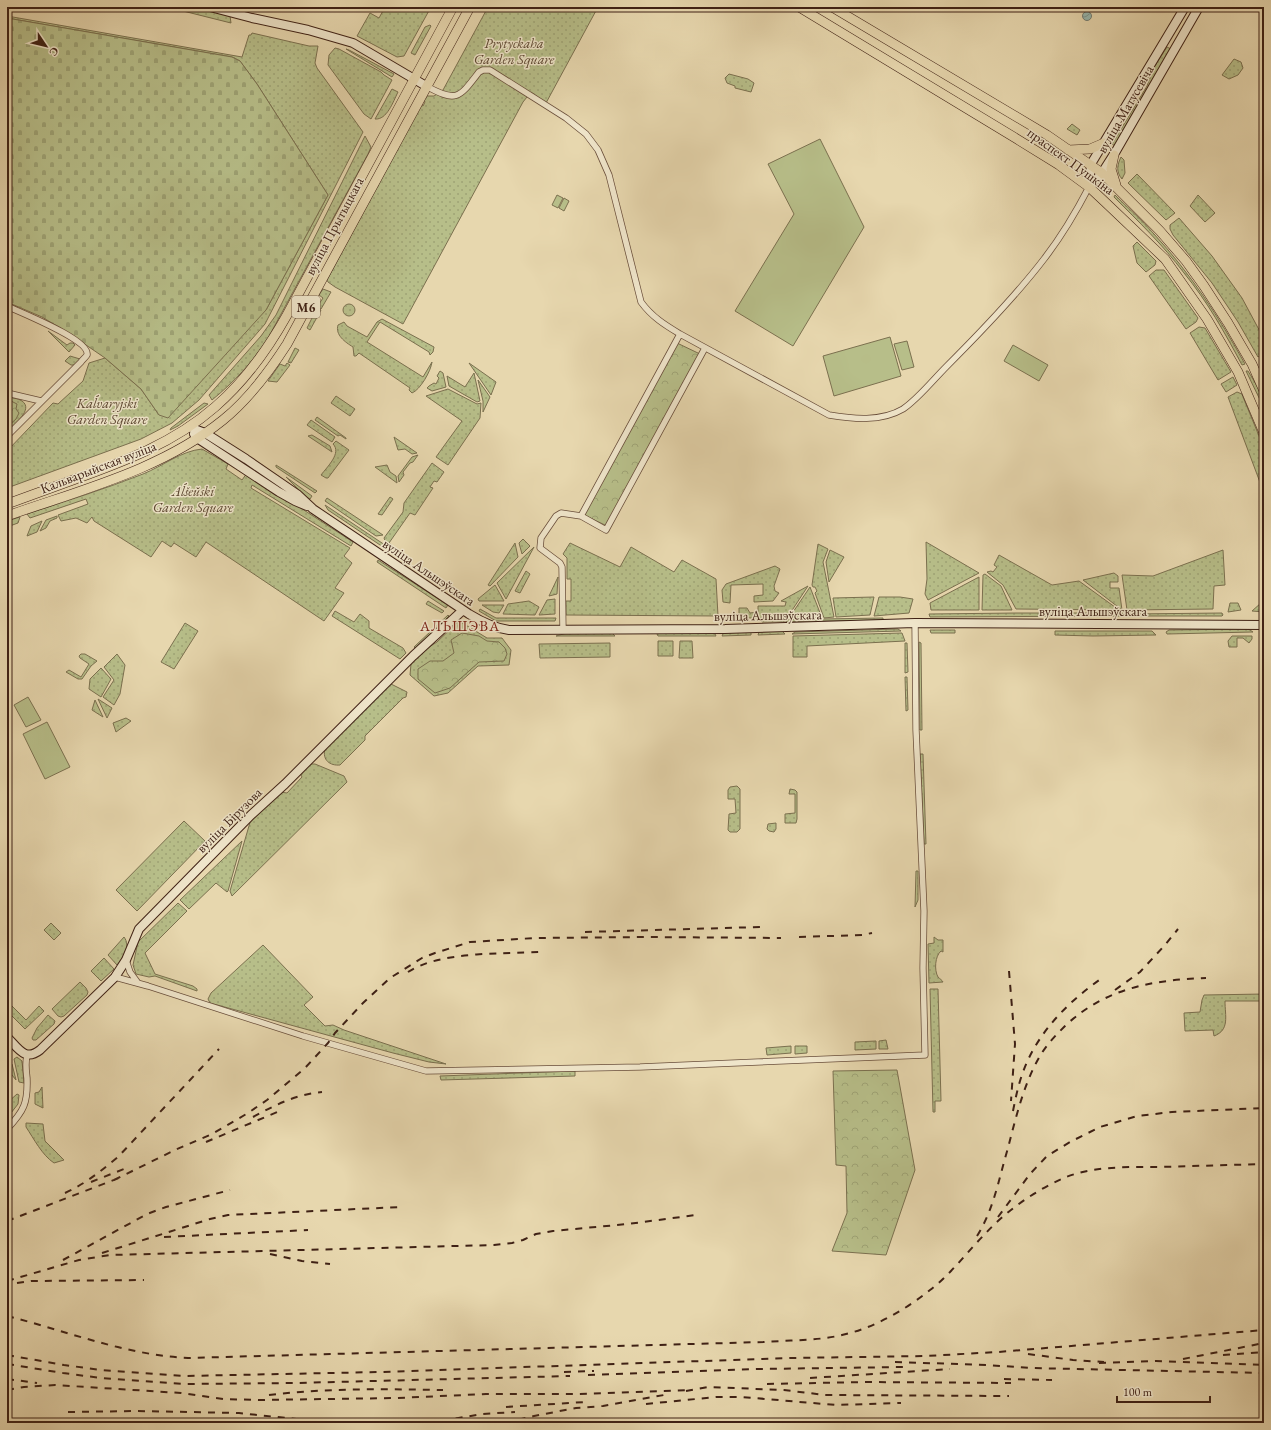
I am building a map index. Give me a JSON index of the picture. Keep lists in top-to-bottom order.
{
  "streets": {
    "main road": [
      "вуліца Матусевіча",
      "праспект Пушкіна",
      "вуліца Прытыцкага",
      "М6",
      "Кальварыйская вуліца",
      "вуліца Альшэўскага",
      "вуліца Бірузова"
    ]
  },
  "crossings": [
    ["вуліца Матусевіча", "праспект Пушкіна"],
    ["вуліца Прытыцкага", "Кальварыйская вуліца"],
    ["вуліца Прытыцкага", "вуліца Альшэўскага"],
    ["Кальварыйская вуліца", "вуліца Альшэўскага"],
    ["вуліца Альшэўскага", "вуліца Бірузова"]
  ],
  "districts": ["АЛЬШЭВА"],
  "parks": ["Prytyckaha Garden Square", "Kaĺvaryjski Garden Square", "Aĺšeŭski Garden Square"],
  "scale_bar": "100 m",
  "north": "bottom right"
}
